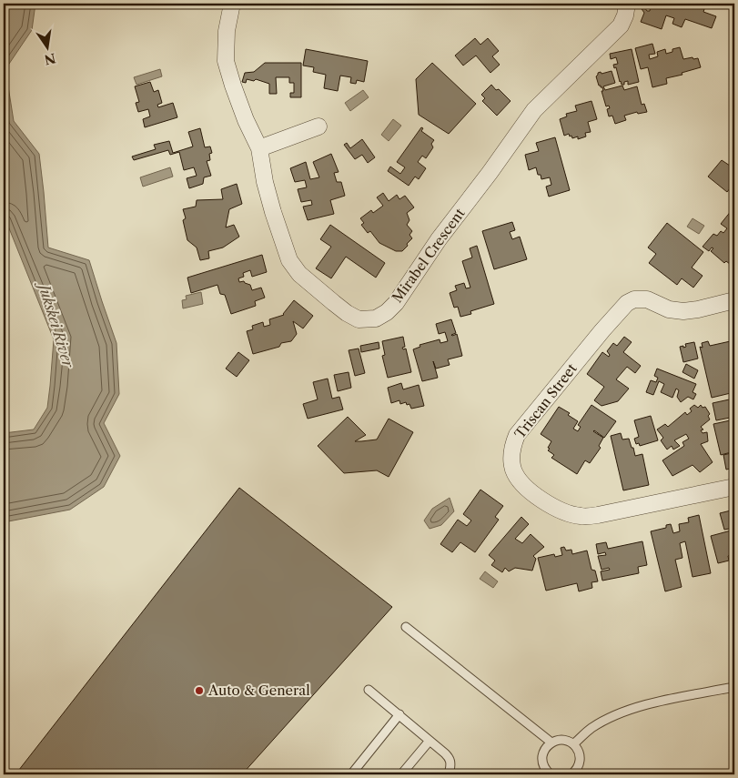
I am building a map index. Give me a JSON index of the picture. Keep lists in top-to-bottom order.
{
  "streets": {
    "street": ["Mirabel Crescent", "Triscan Street"]
  },
  "water": ["Jukskei River"],
  "places": ["Auto & General"],
  "north": "bottom"
}
